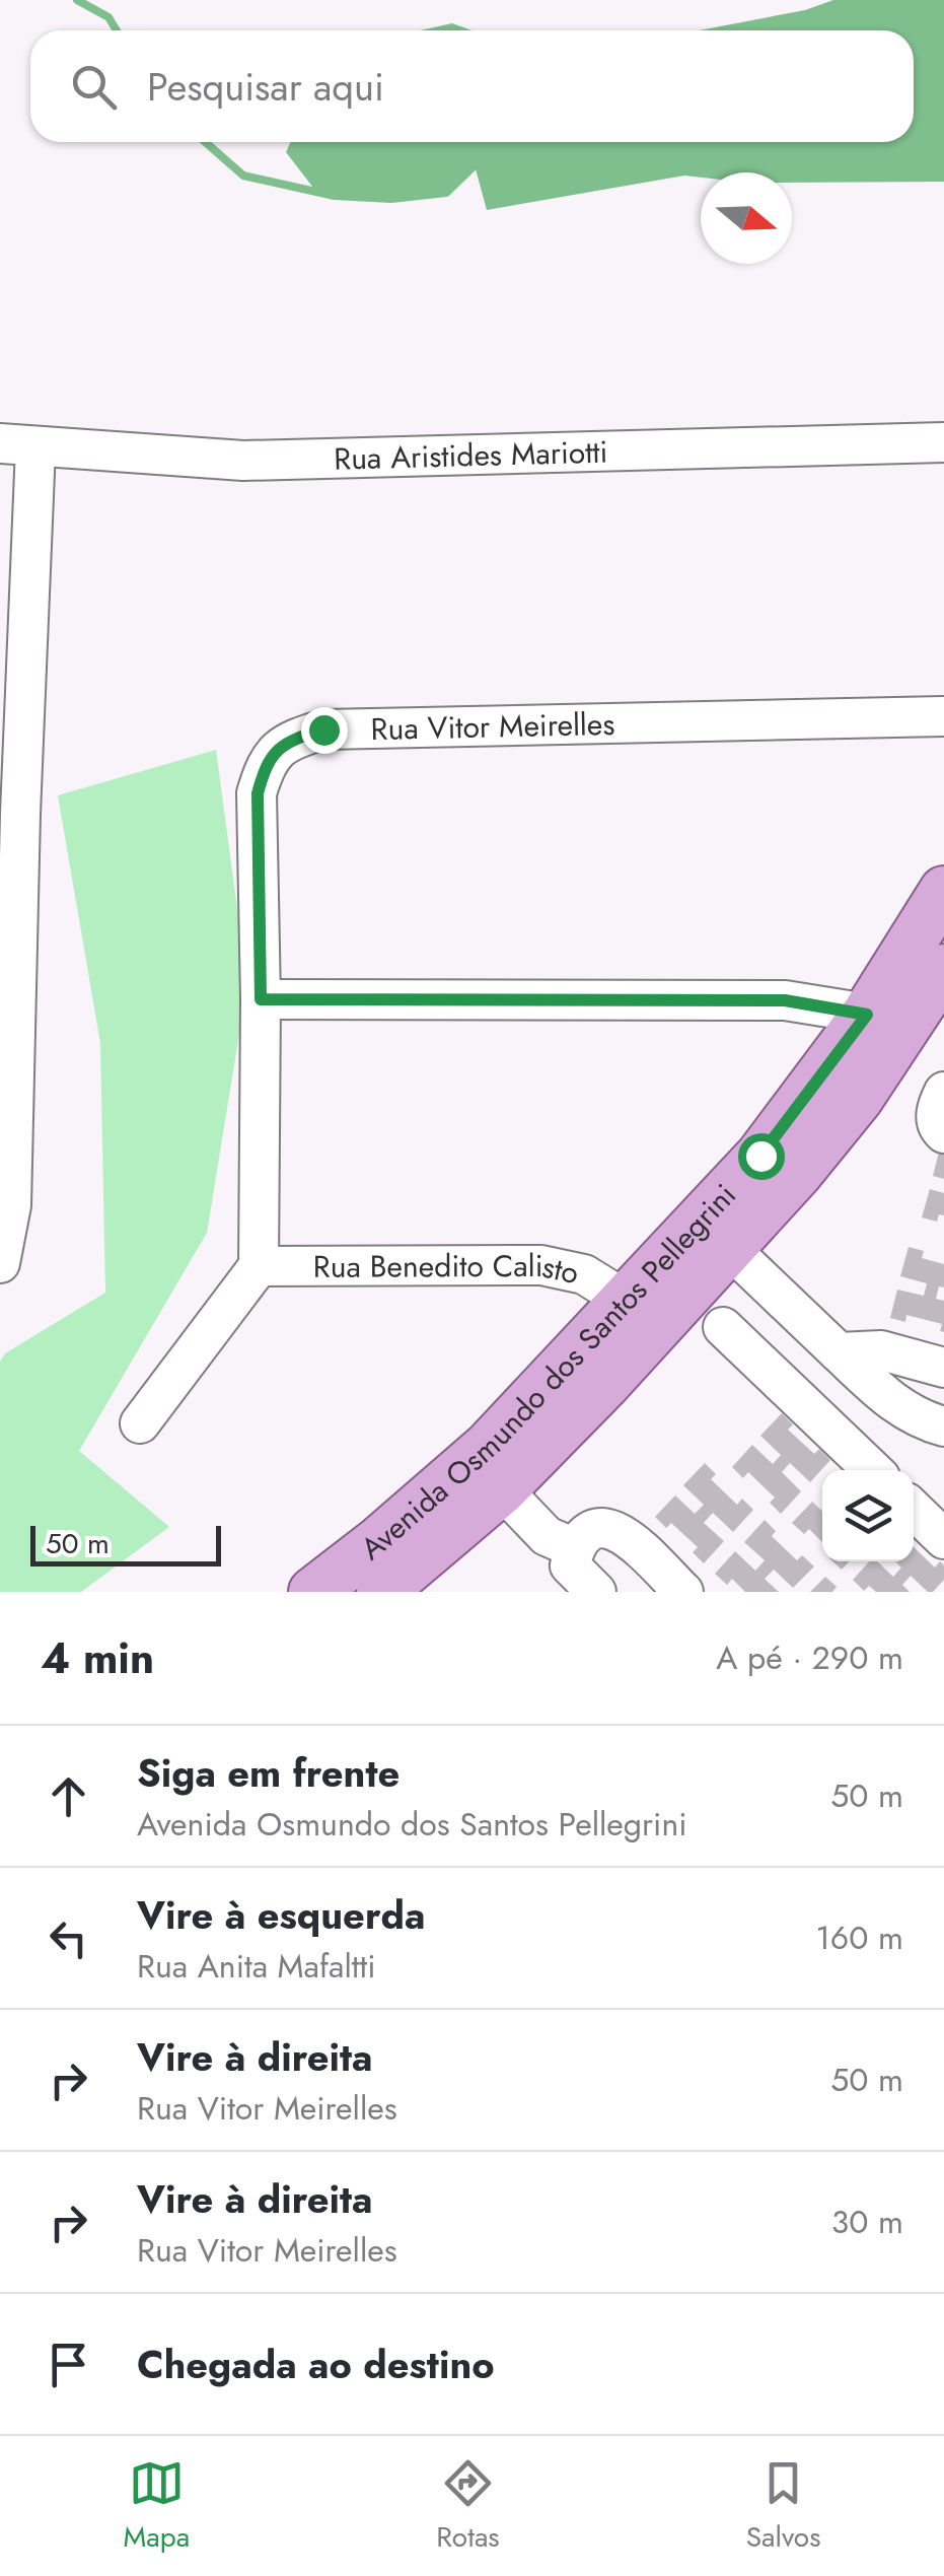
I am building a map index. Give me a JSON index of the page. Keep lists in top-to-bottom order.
{
  "streets": {
    "main road": ["Avenida Osmundo dos Santos Pellegrini"],
    "street": ["Rua Aristides Mariotti", "Rua Vitor Meirelles", "Rua Benedito Calisto"]
  },
  "crossings": [
    ["Rua Vitor Meirelles", "Rua Benedito Calisto"],
    ["Rua Benedito Calisto", "Avenida Osmundo dos Santos Pellegrini"]
  ],
  "scale_bar": "50 m",
  "north": "right",
  "page": {
    "search": "Pesquisar aqui",
    "scale": "50 m",
    "heading": ["4 min", "A pé · 290 m"],
    "list": [
      ["Siga em frente", "Avenida Osmundo dos Santos Pellegrini", "50 m"],
      ["Vire à esquerda", "Rua Anita Mafaltti", "160 m"],
      ["Vire à direita", "Rua Vitor Meirelles", "50 m"],
      ["Vire à direita", "Rua Vitor Meirelles", "30 m"],
      "Chegada ao destino"
    ],
    "nav": ["Mapa", "Rotas", "Salvos"]
  }
}
